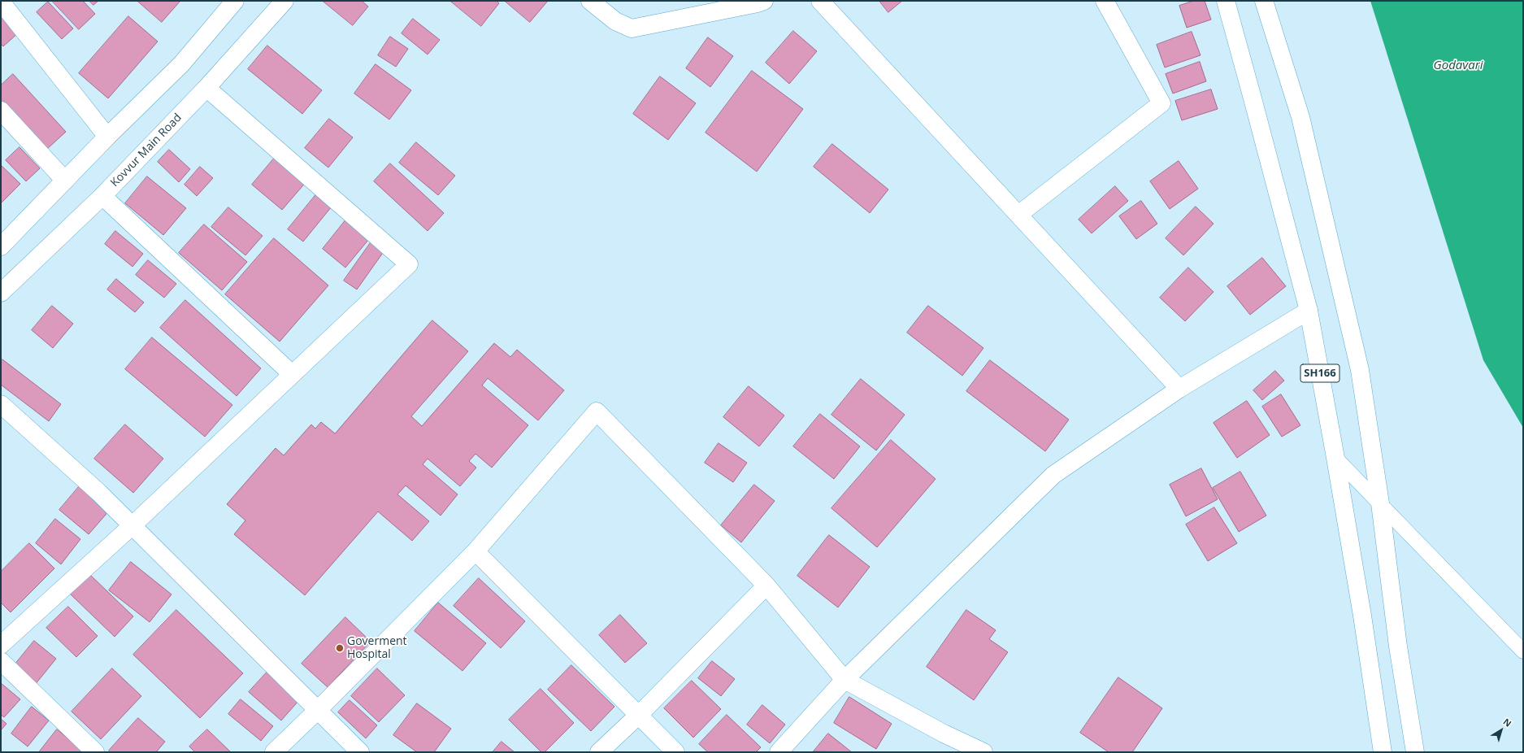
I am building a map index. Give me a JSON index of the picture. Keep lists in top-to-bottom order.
{
  "streets": {
    "street": ["Kovvur Main Road", "SH166"]
  },
  "water": ["Godavari"],
  "places": ["Goverment Hospital"],
  "north": "top right"
}
